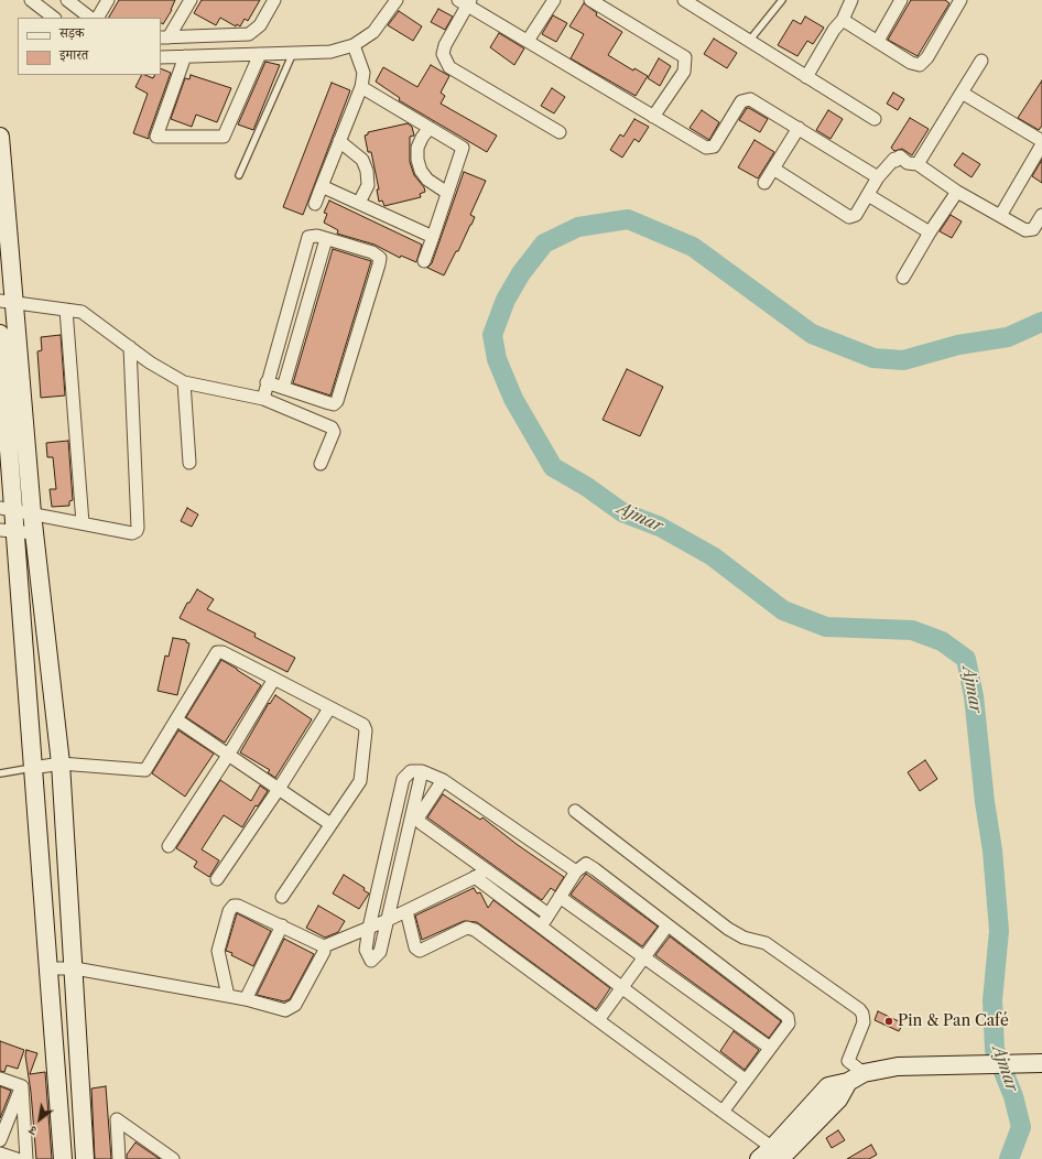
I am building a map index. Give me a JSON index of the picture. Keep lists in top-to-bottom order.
{
  "water": ["Ajmar"],
  "places": ["Pin & Pan Café"],
  "legend": ["सड़क", "इमारत"],
  "north": "bottom left"
}
